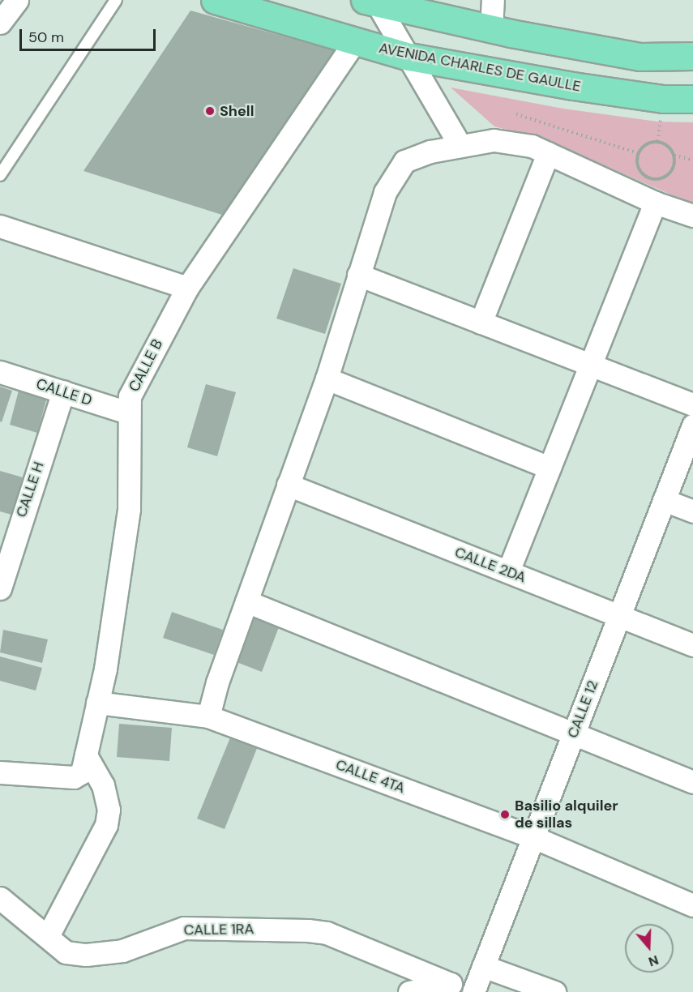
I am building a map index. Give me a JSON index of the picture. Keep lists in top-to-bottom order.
{
  "streets": {
    "main road": ["AVENIDA CHARLES DE GAULLE"],
    "street": [
      "CALLE B",
      "CALLE D",
      "CALLE H",
      "CALLE 2DA",
      "CALLE 12",
      "CALLE 4TA",
      "CALLE 1RA"
    ]
  },
  "crossings": [
    ["AVENIDA CHARLES DE GAULLE", "CALLE B"],
    ["CALLE B", "CALLE D"],
    ["CALLE B", "CALLE 4TA"],
    ["CALLE D", "CALLE H"],
    ["CALLE 2DA", "CALLE 12"],
    ["CALLE 12", "CALLE 4TA"]
  ],
  "places": ["Shell", "Basilio alquiler de sillas"],
  "scale_bar": "50 m",
  "north": "bottom"
}
